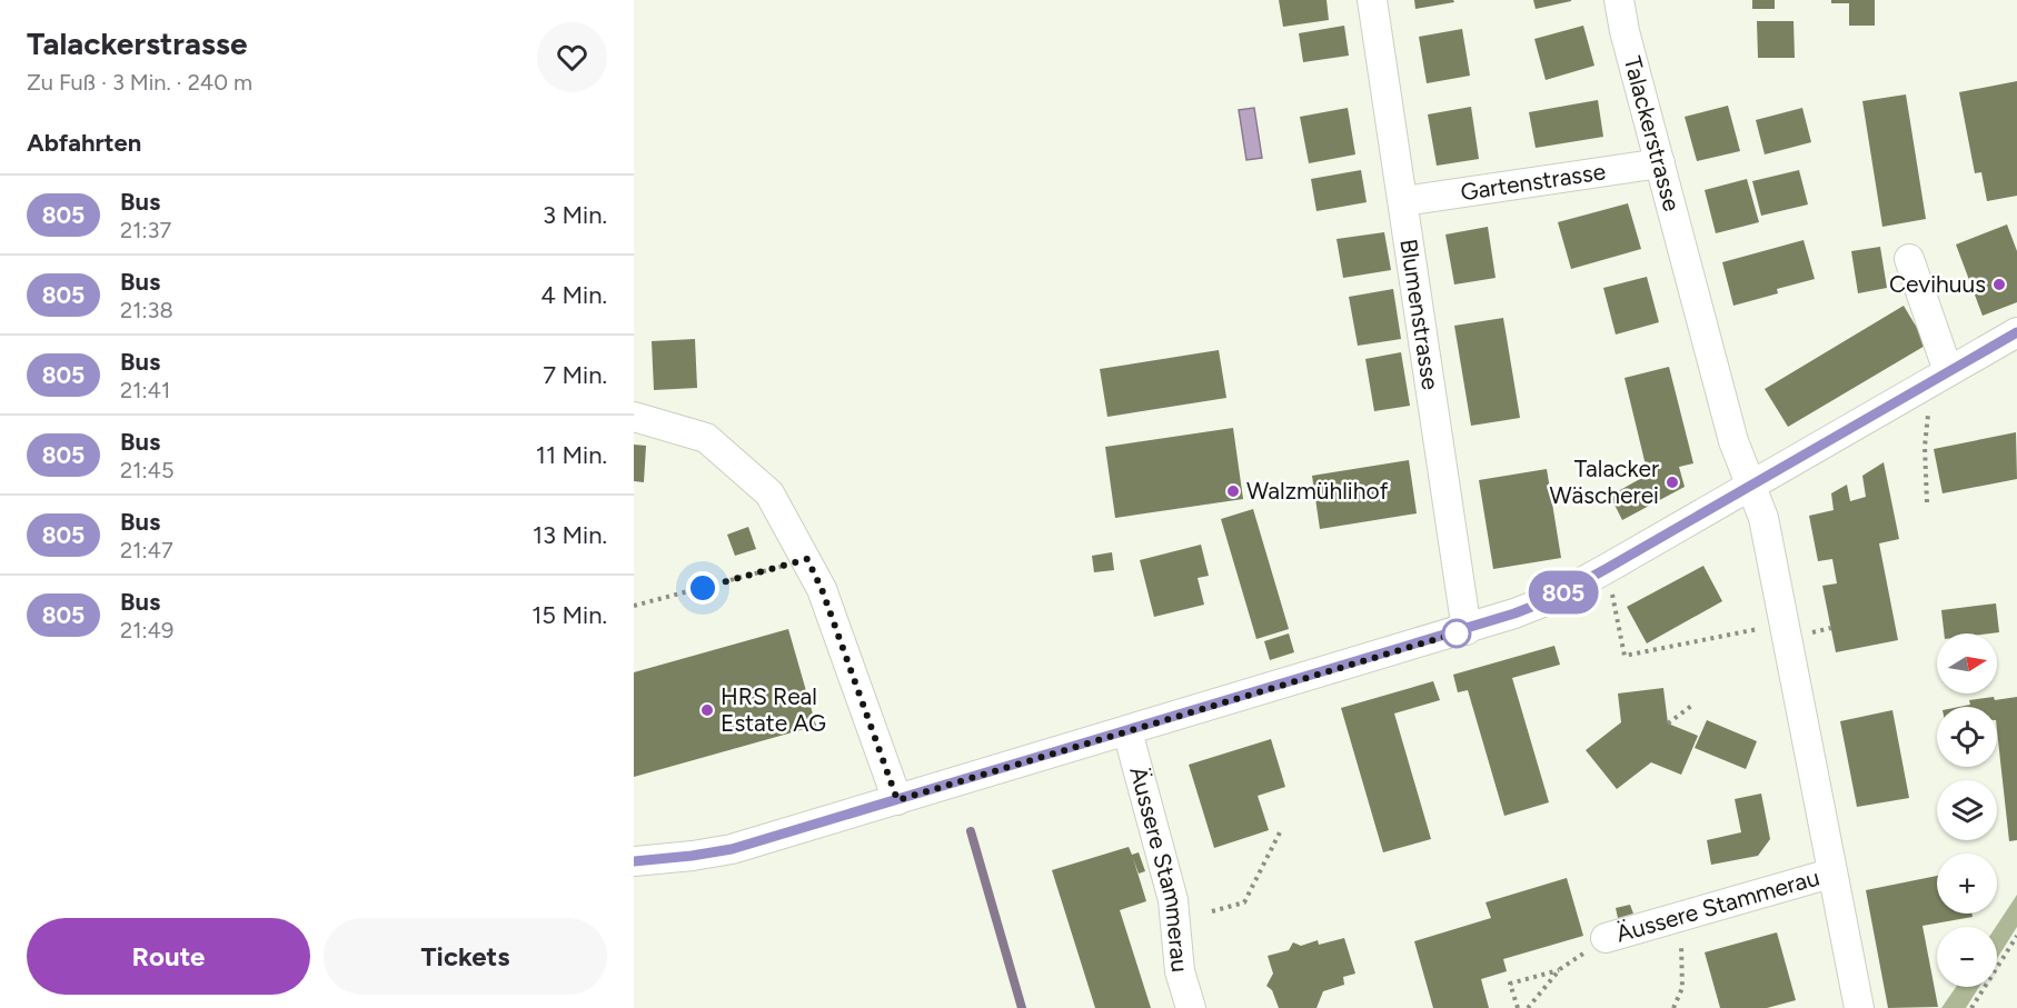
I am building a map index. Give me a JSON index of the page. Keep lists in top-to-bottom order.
{
  "streets": {
    "street": [
      "Talackerstrasse",
      "Gartenstrasse",
      "Blumenstrasse",
      "Äussere Stammerau"
    ]
  },
  "crossings": [
    ["Talackerstrasse", "Gartenstrasse"],
    ["Talackerstrasse", "Äussere Stammerau"],
    ["Gartenstrasse", "Blumenstrasse"]
  ],
  "places": [
    "Cevihuus",
    "Talacker Wäscherei",
    "Walzmühlihof",
    "HRS Real Estate AG"
  ],
  "lines": ["bus line 805"],
  "north": "right",
  "page": {
    "heading": [
      ["Talackerstrasse", "Zu Fuß · 3 Min. · 240 m"],
      "Abfahrten"
    ],
    "on_map": "805",
    "list": [
      {
        "mark": "805",
        "name": "Bus",
        "note": "21:37",
        "value": "3 Min."
      },
      {
        "mark": "805",
        "name": "Bus",
        "note": "21:38",
        "value": "4 Min."
      },
      {
        "mark": "805",
        "name": "Bus",
        "note": "21:41",
        "value": "7 Min."
      },
      {
        "mark": "805",
        "name": "Bus",
        "note": "21:45",
        "value": "11 Min."
      },
      {
        "mark": "805",
        "name": "Bus",
        "note": "21:47",
        "value": "13 Min."
      },
      {
        "mark": "805",
        "name": "Bus",
        "note": "21:49",
        "value": "15 Min."
      }
    ],
    "map_buttons": ["+", "−"],
    "buttons": ["Route", "Tickets"]
  }
}
